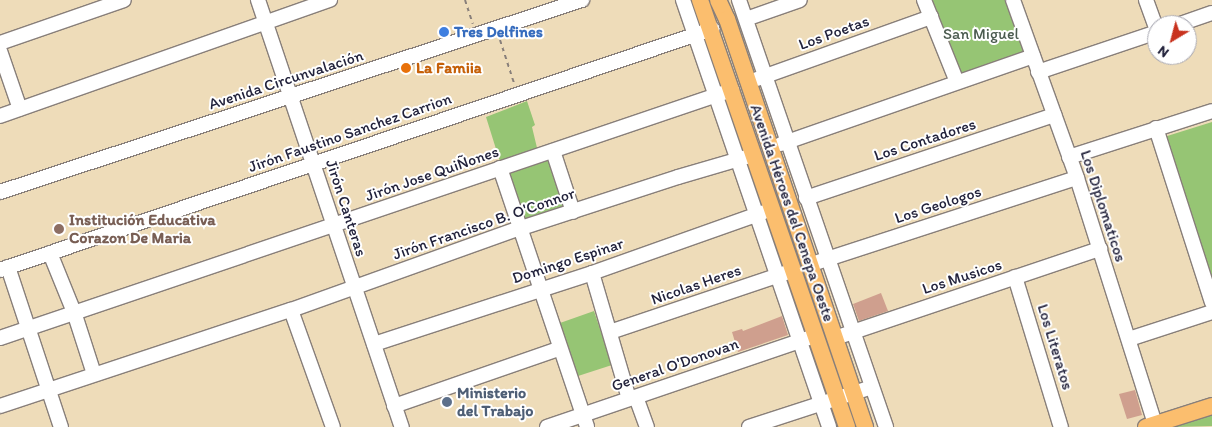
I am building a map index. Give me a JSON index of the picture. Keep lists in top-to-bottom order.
{
  "streets": {
    "main road": ["Avenida Héroes del Cenepa Oeste"],
    "street": [
      "Los Poetas",
      "Avenida Circunvalación",
      "Jirón Faustino Sanchez Carrion",
      "Los Contadores",
      "Jirón Jose QuiÑones",
      "Los Geologos",
      "Los Diplomaticos",
      "Jirón Canteras",
      "Jirón Francisco B. O'Connor",
      "Domingo Espinar",
      "Los Musicos",
      "Nicolas Heres",
      "Los Literatos",
      "General O'Donovan"
    ]
  },
  "crossings": [
    ["Los Poetas", "Avenida Héroes del Cenepa Oeste"],
    ["Avenida Circunvalación", "Jirón Canteras"],
    ["Jirón Faustino Sanchez Carrion", "Jirón Canteras"],
    ["Jirón Faustino Sanchez Carrion", "Avenida Héroes del Cenepa Oeste"],
    ["Los Contadores", "Los Diplomaticos"],
    ["Jirón Jose QuiÑones", "Jirón Canteras"],
    ["Jirón Jose QuiÑones", "Avenida Héroes del Cenepa Oeste"],
    ["Los Geologos", "Los Diplomaticos"],
    ["Los Geologos", "Avenida Héroes del Cenepa Oeste"],
    ["Los Diplomaticos", "Los Musicos"],
    ["Jirón Canteras", "Jirón Francisco B. O'Connor"],
    ["Jirón Canteras", "Domingo Espinar"],
    ["Avenida Héroes del Cenepa Oeste", "Jirón Francisco B. O'Connor"],
    ["Avenida Héroes del Cenepa Oeste", "Domingo Espinar"],
    ["Avenida Héroes del Cenepa Oeste", "Los Musicos"],
    ["Avenida Héroes del Cenepa Oeste", "Nicolas Heres"],
    ["Avenida Héroes del Cenepa Oeste", "General O'Donovan"],
    ["Los Musicos", "Los Literatos"]
  ],
  "parks": ["San Miguel"],
  "places": [
    "Tres Delfines",
    "La Famiia",
    "Institución Educativa Corazon De Maria",
    "Ministerio del Trabajo"
  ],
  "north": "bottom left"
}
